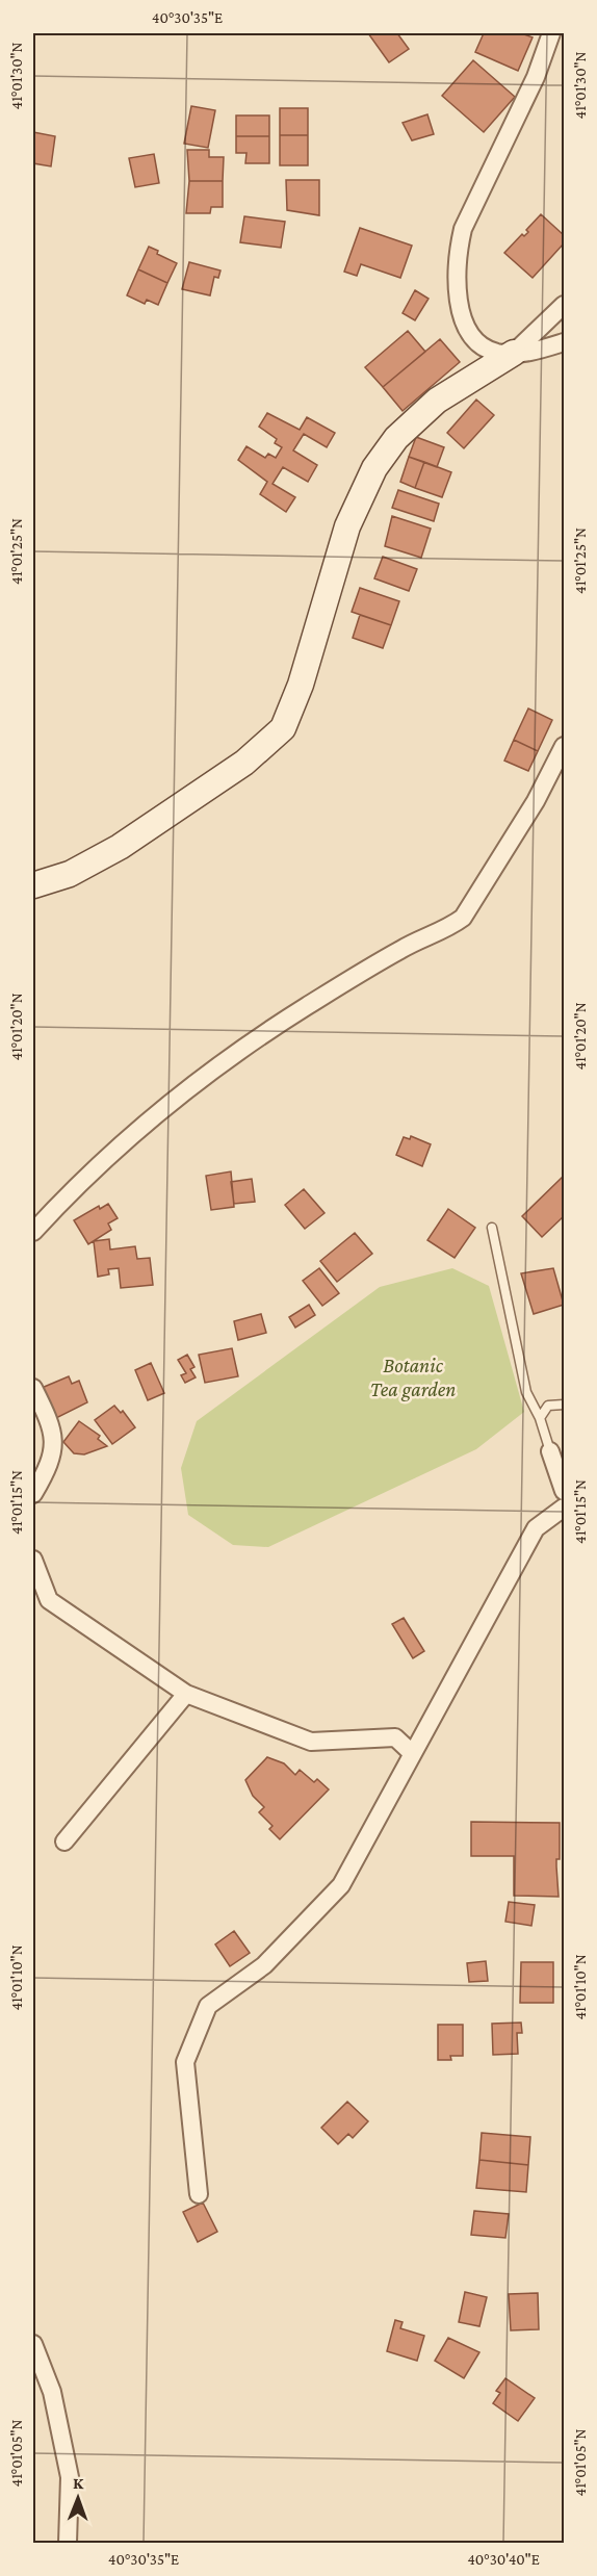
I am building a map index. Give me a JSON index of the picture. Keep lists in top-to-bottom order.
{
  "parks": ["Botanic Tea garden"],
  "north": "top",
  "coordinates": [
    "40°30'35\"E",
    "41°01'30\"N",
    "41°01'25\"N",
    "41°01'20\"N",
    "41°01'15\"N",
    "41°01'10\"N",
    "41°01'05\"N",
    "40°30'40\"E"
  ]
}
